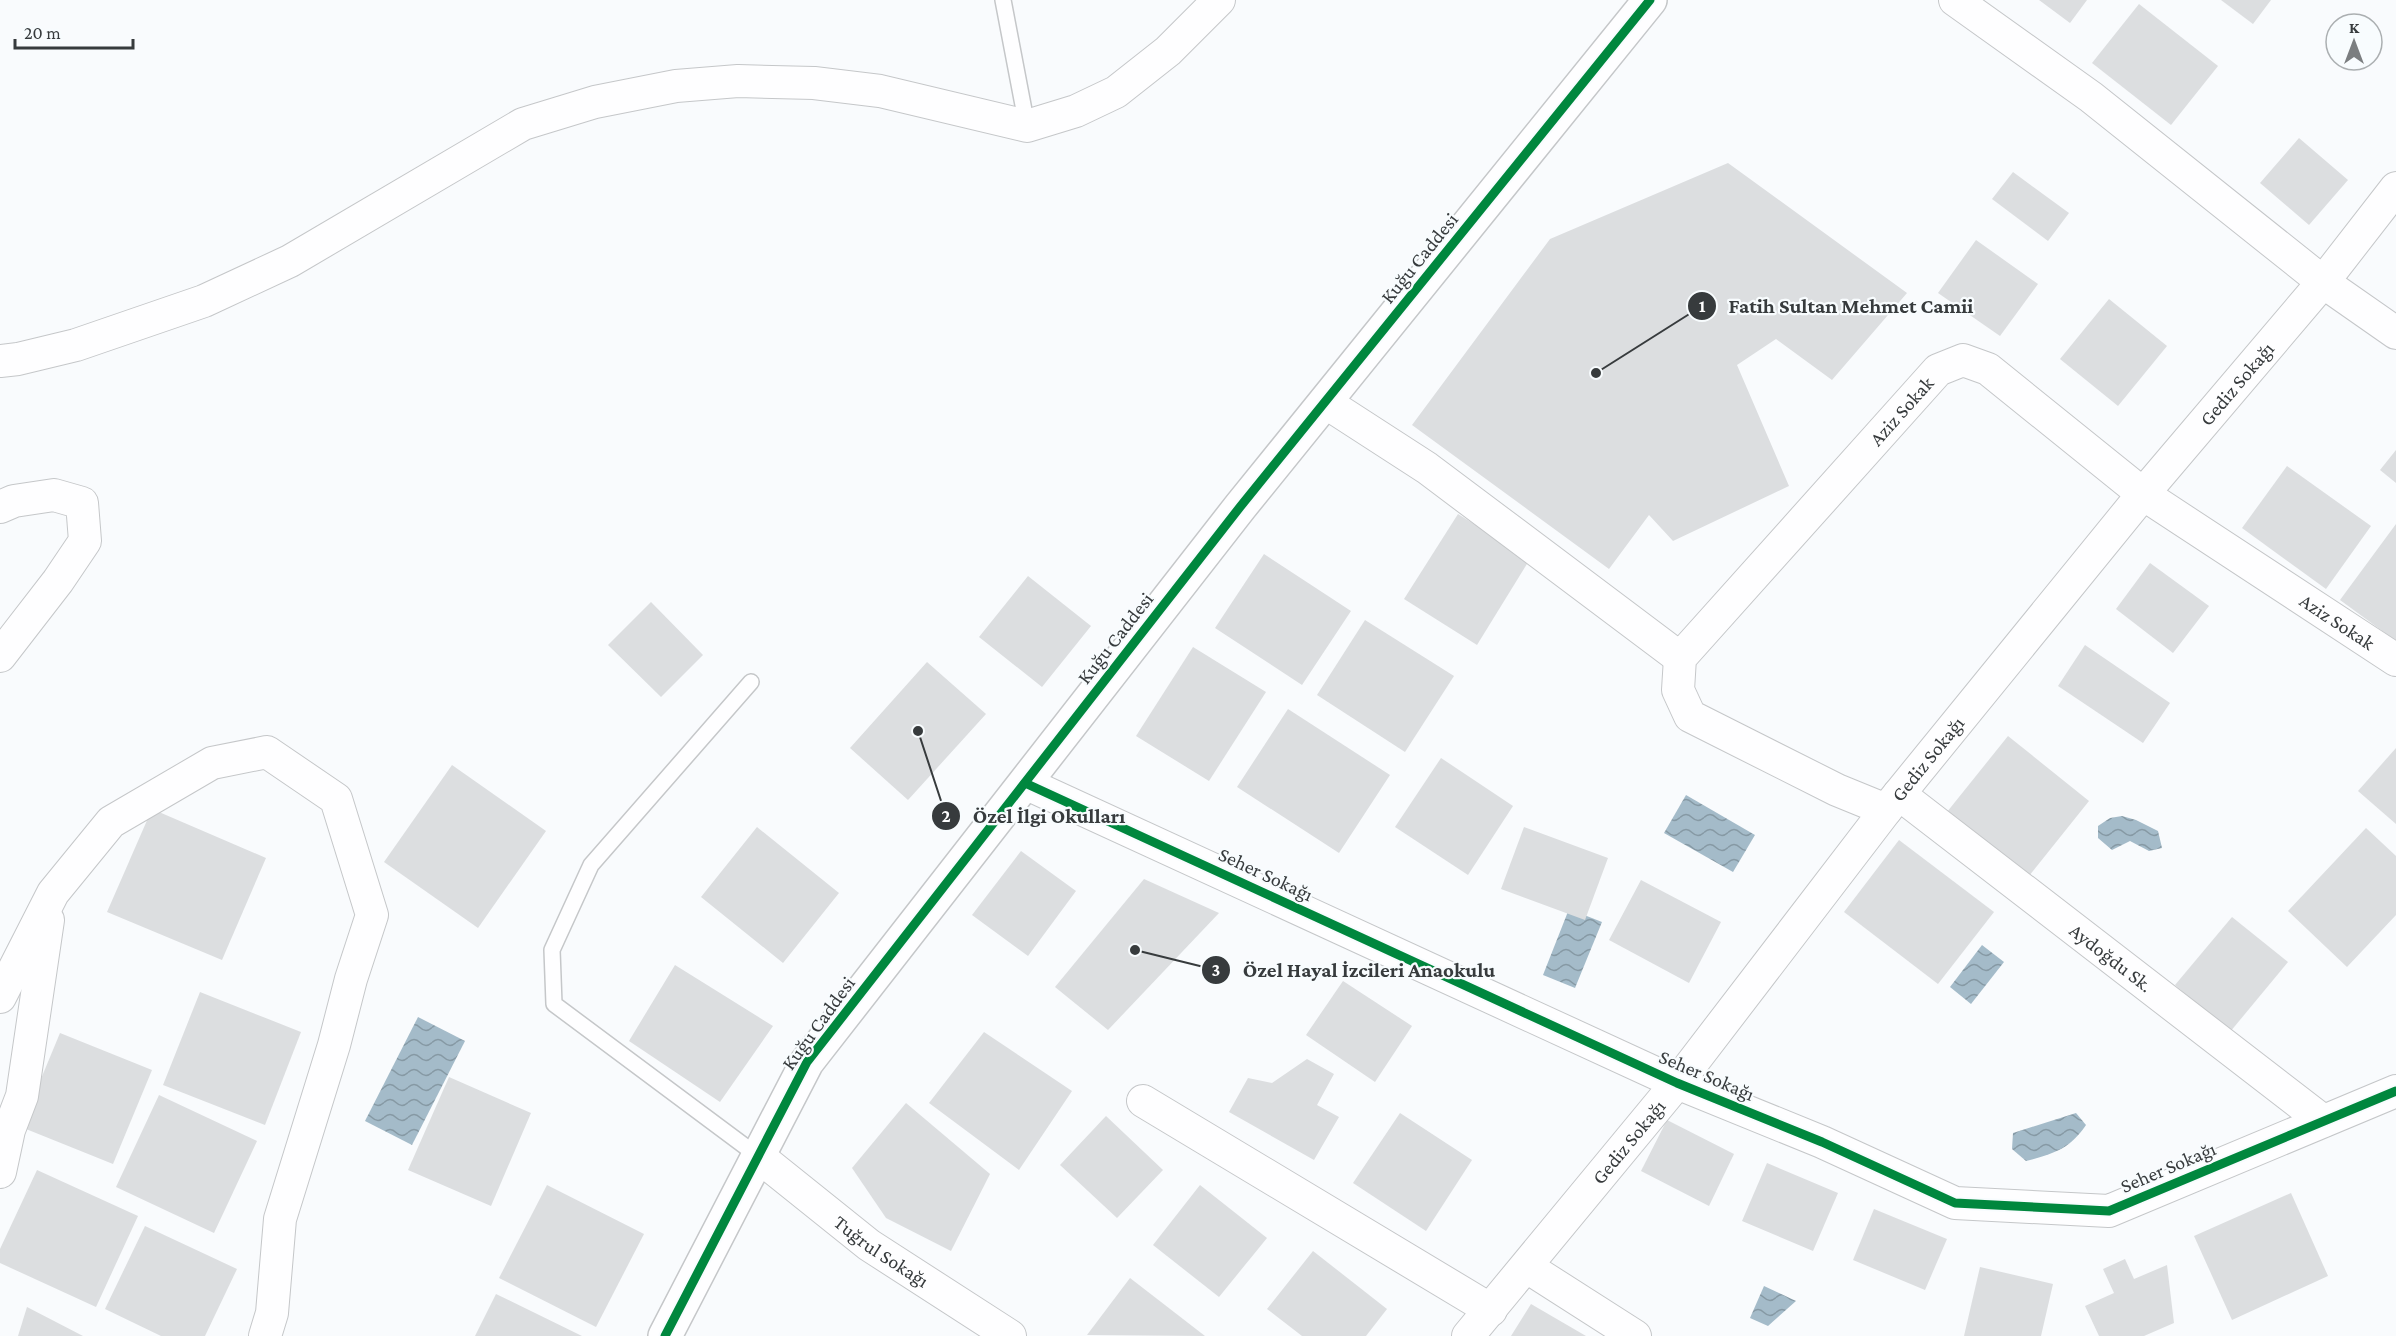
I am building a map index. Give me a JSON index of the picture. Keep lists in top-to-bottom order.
{
  "streets": {
    "street": [
      "Kuğu Caddesi",
      "Gediz Sokağı",
      "Aziz Sokak",
      "Seher Sokağı",
      "Aydoğdu Sk.",
      "Tuğrul Sokağı"
    ]
  },
  "crossings": [
    ["Kuğu Caddesi", "Seher Sokağı"],
    ["Kuğu Caddesi", "Tuğrul Sokağı"],
    ["Gediz Sokağı", "Aziz Sokak"],
    ["Gediz Sokağı", "Seher Sokağı"],
    ["Gediz Sokağı", "Aydoğdu Sk."],
    ["Seher Sokağı", "Aydoğdu Sk."]
  ],
  "places": ["Fatih Sultan Mehmet Camii", "Özel İlgi Okulları", "Özel Hayal İzcileri Anaokulu"],
  "scale_bar": "20 m",
  "north": "top"
}
